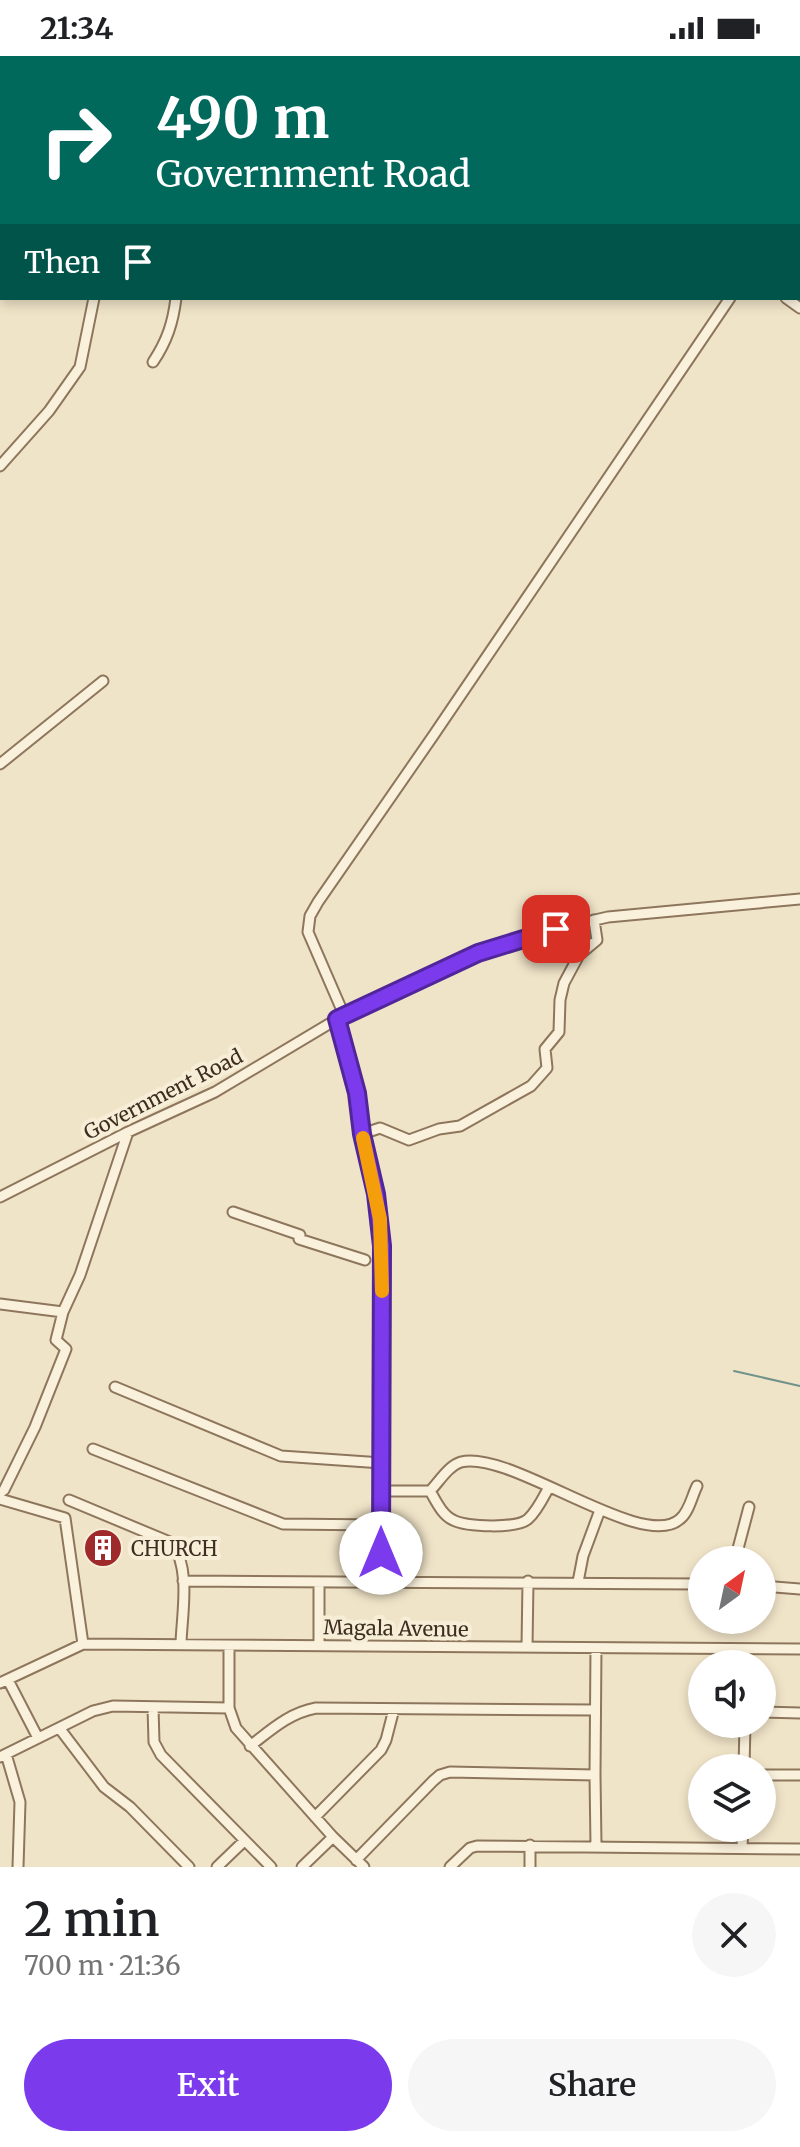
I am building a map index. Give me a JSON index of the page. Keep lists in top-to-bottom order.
{
  "streets": {
    "street": ["Government Road", "Magala Avenue"]
  },
  "places": {
    "building": ["CHURCH"]
  },
  "north": "top right",
  "page": {
    "status": "21:34",
    "turn": ["490 m", "Government Road"],
    "then": "Then",
    "heading": ["2 min", "700 m · 21:36"],
    "buttons": ["Exit", "Share"]
  }
}
